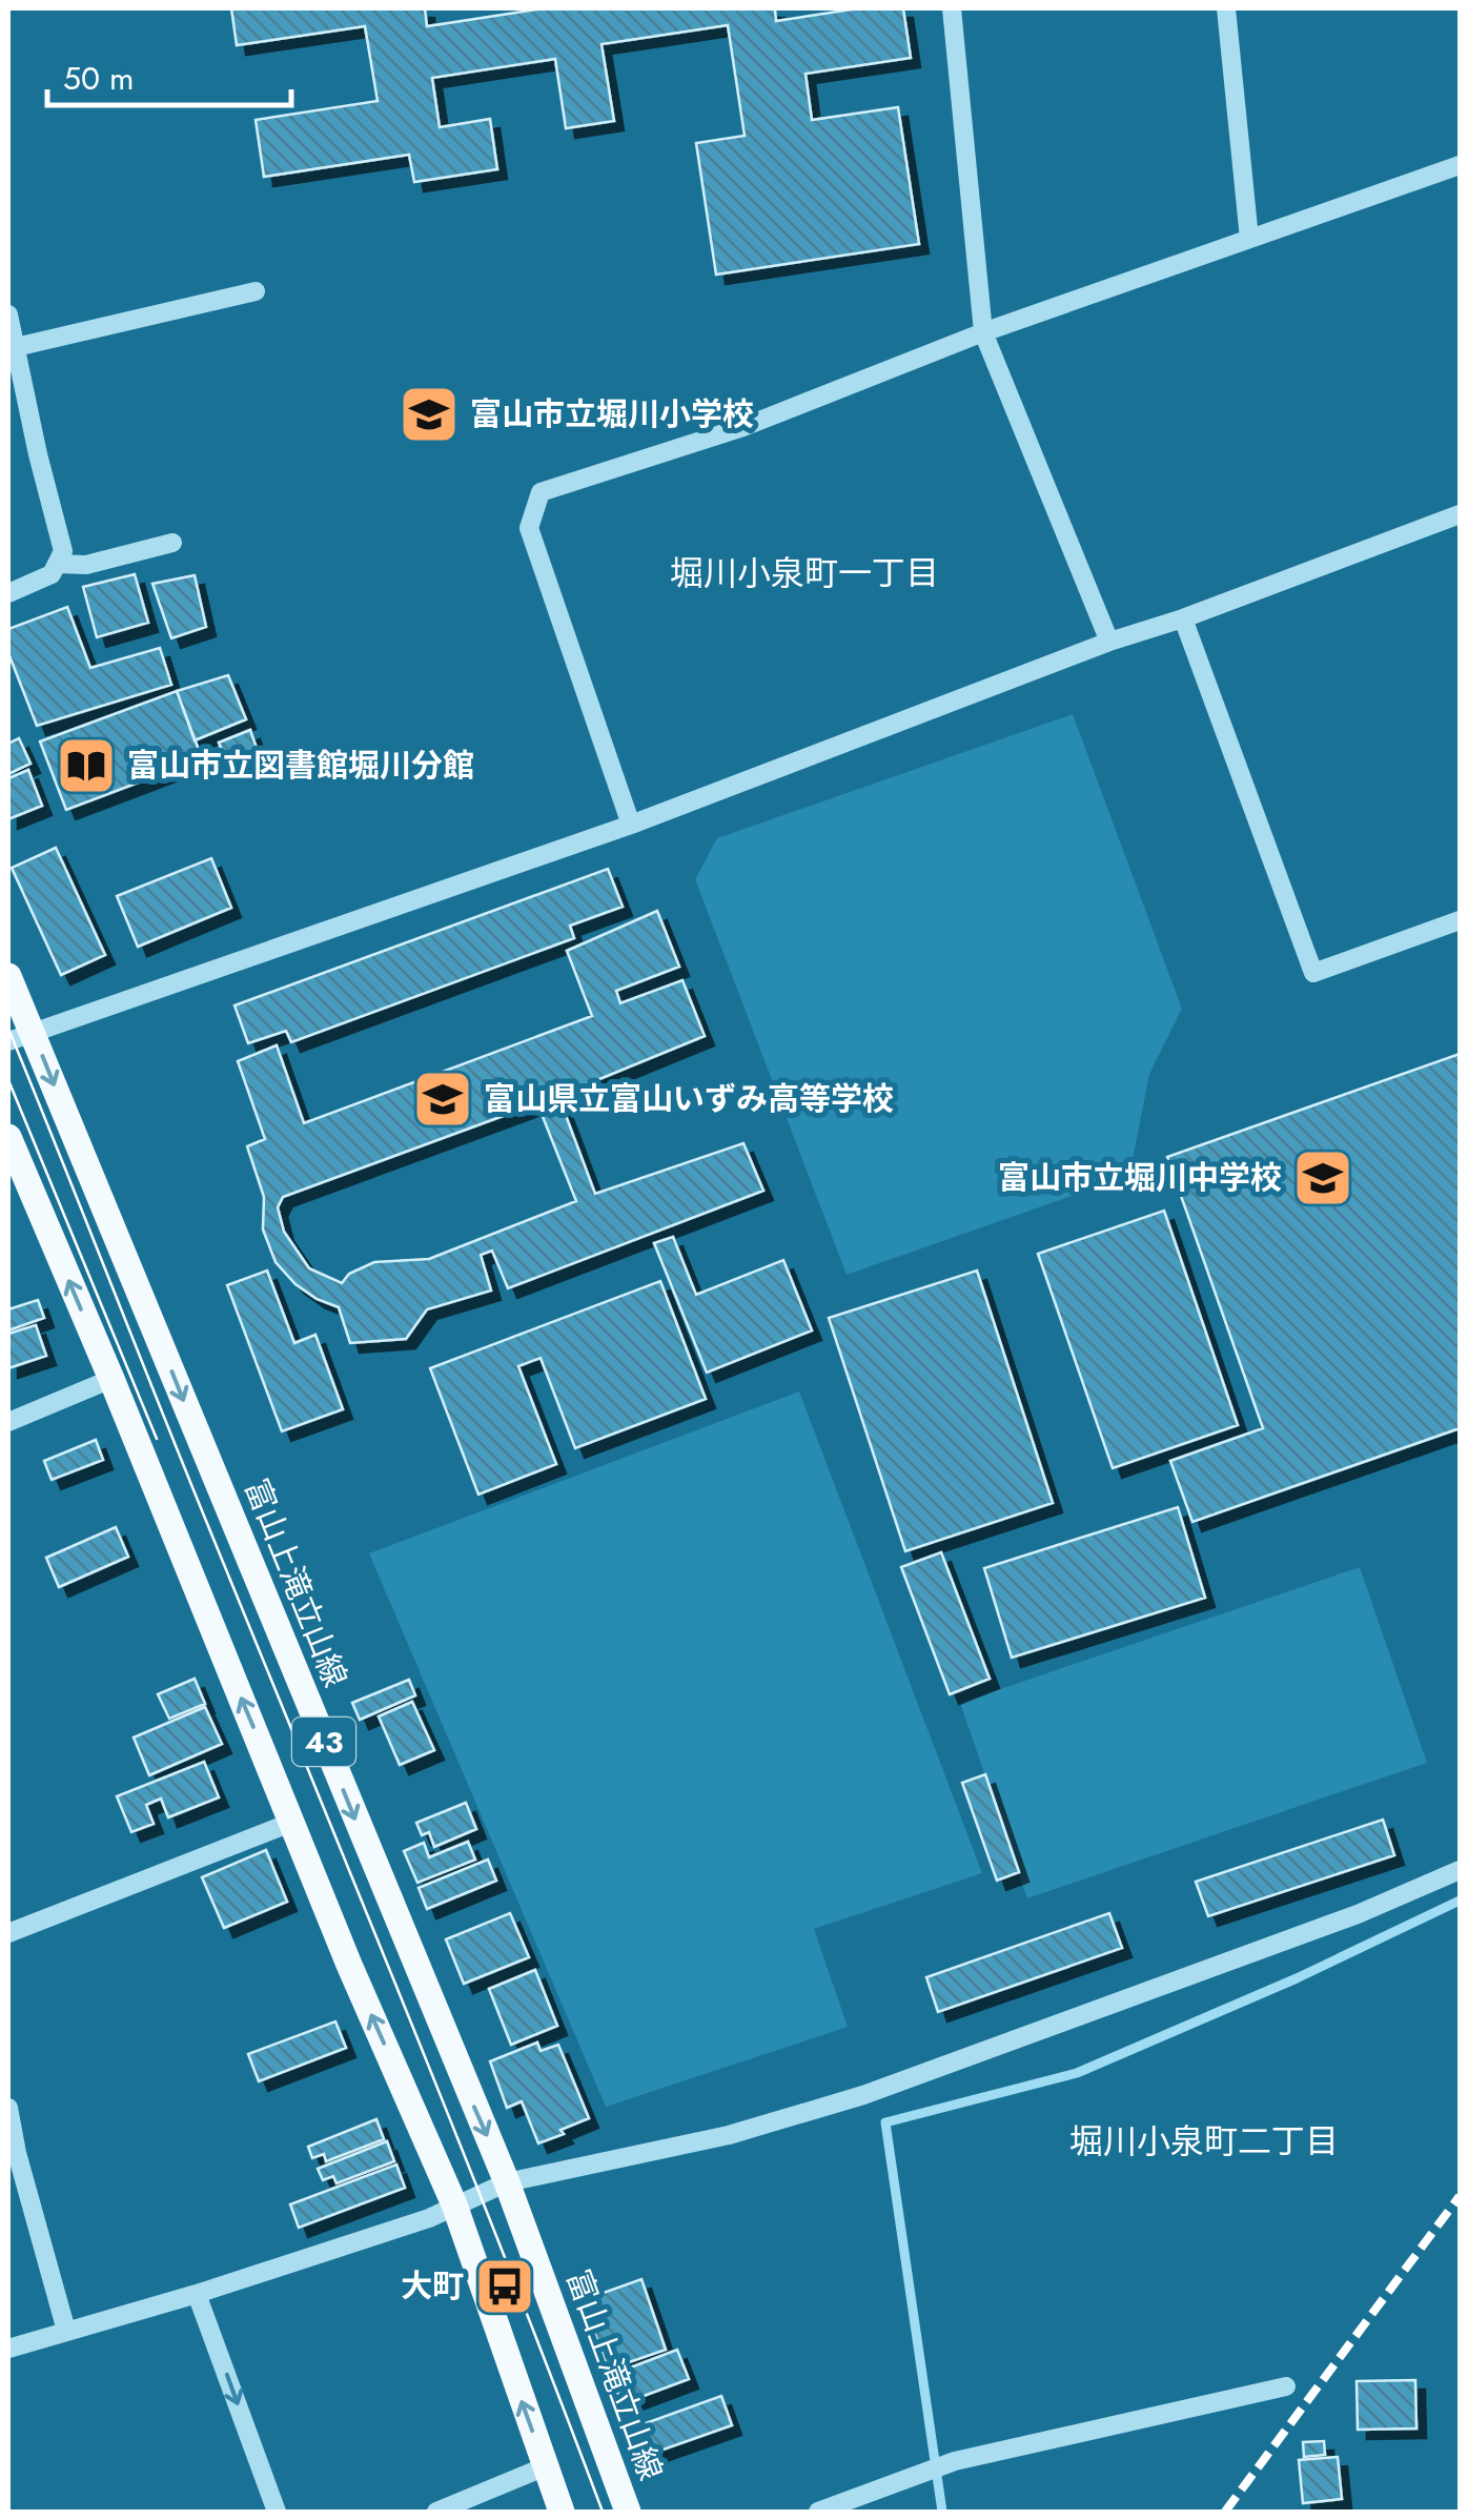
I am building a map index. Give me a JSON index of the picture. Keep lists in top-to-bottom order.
{
  "streets": {
    "main road": ["富山上滝立山線", "43"]
  },
  "districts": ["堀川小泉町一丁目", "堀川小泉町二丁目"],
  "places": {
    "school or university": ["富山市立堀川小学校", "富山県立富山いずみ高等学校", "富山市立堀川中学校"],
    "library": ["富山市立図書館堀川分館"],
    "bus stop": ["大町"]
  },
  "scale_bar": "50 m"
}
